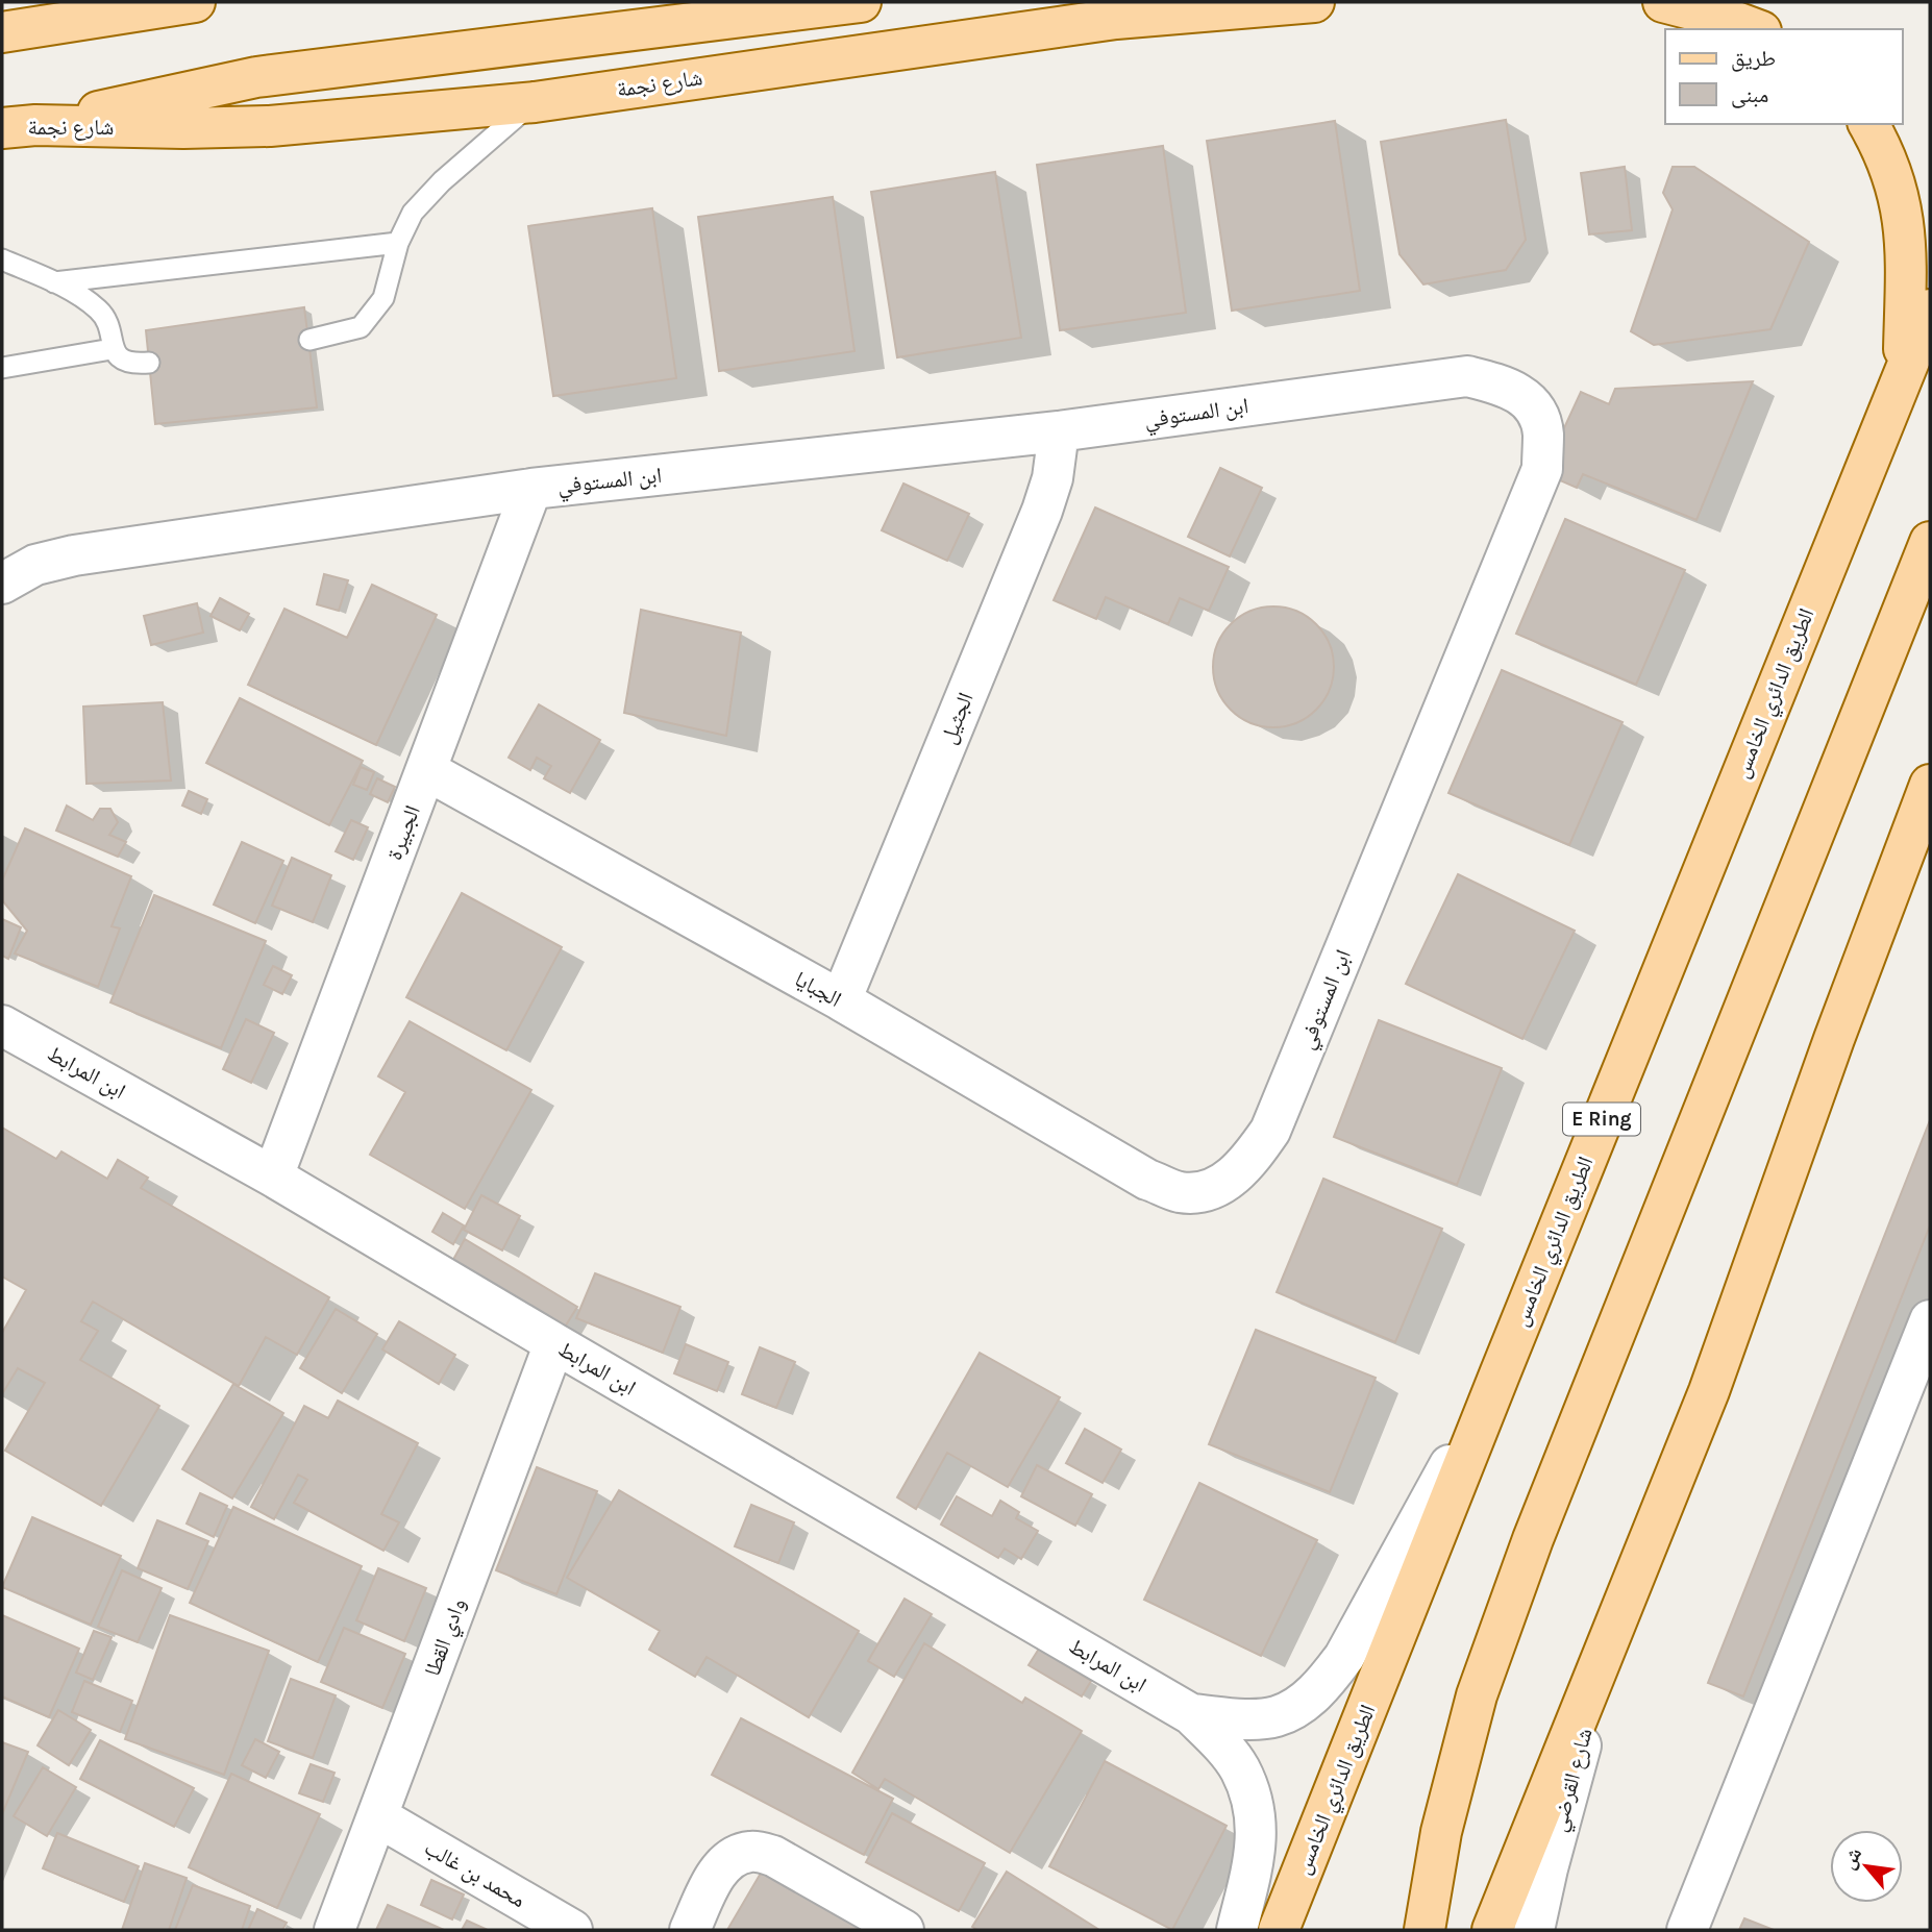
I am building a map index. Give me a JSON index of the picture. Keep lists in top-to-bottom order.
{
  "streets": {
    "main road": ["شارع نجمة", "الطريق الدائري الخامس", "E Ring"],
    "street": [
      "ابن المستوفي",
      "الجثيل",
      "الجبيرة",
      "الجبايا",
      "ابن المرابط",
      "وادي القطا",
      "شارع القرضي",
      "محمد بن غالب"
    ]
  },
  "crossings": [
    ["ابن المستوفي", "الجثيل"],
    ["ابن المستوفي", "الجبيرة"],
    ["ابن المستوفي", "الجبايا"],
    ["الطريق الدائري الخامس", "ابن المرابط"],
    ["الجثيل", "الجبايا"],
    ["الجبيرة", "الجبايا"],
    ["الجبيرة", "ابن المرابط"],
    ["ابن المرابط", "وادي القطا"],
    ["وادي القطا", "محمد بن غالب"]
  ],
  "legend": ["طريق", "مبنى"],
  "north": "top left"
}
